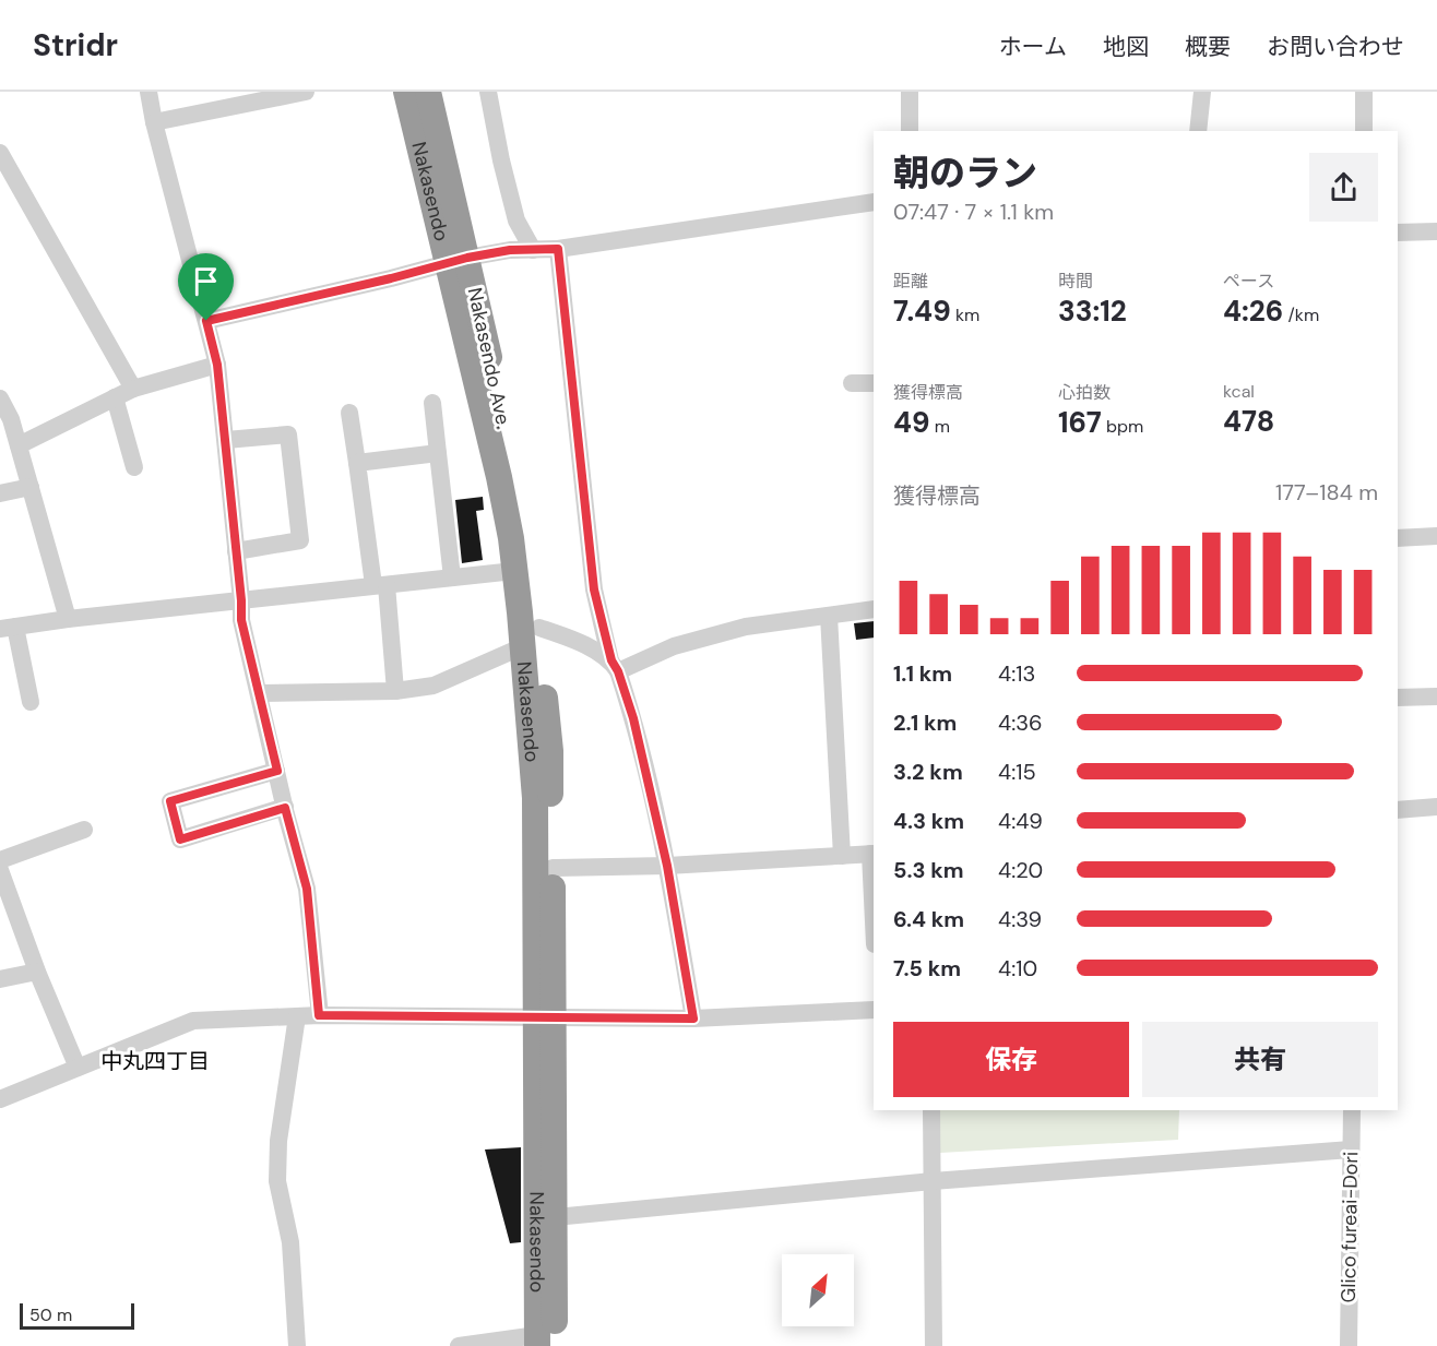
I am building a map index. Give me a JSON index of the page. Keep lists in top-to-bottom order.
{
  "streets": {
    "highway": ["Nakasendo", "Nakasendo Ave."],
    "street": ["Glico fureai-Dori"]
  },
  "crossings": [
    ["Nakasendo", "Nakasendo Ave."]
  ],
  "districts": ["中丸四丁目"],
  "scale_bar": "50 m",
  "north": "top right",
  "page": {
    "header": "Stridr",
    "nav": [
      "ホーム",
      "地図",
      "概要",
      "お問い合わせ"
    ],
    "heading": ["朝のラン", "07:47 · 7 × 1.1 km"],
    "stats": [
      ["距離", "7.49 km"],
      ["時間", "33:12"],
      ["ペース", "4:26 /km"],
      ["獲得標高", "49 m"],
      ["心拍数", "167 bpm"],
      ["kcal", "478"]
    ],
    "chart": ["獲得標高", "177–184 m"],
    "list": [
      {
        "name": "1.1 km",
        "note": "4:13"
      },
      {
        "name": "2.1 km",
        "note": "4:36"
      },
      {
        "name": "3.2 km",
        "note": "4:15"
      },
      {
        "name": "4.3 km",
        "note": "4:49"
      },
      {
        "name": "5.3 km",
        "note": "4:20"
      },
      {
        "name": "6.4 km",
        "note": "4:39"
      },
      {
        "name": "7.5 km",
        "note": "4:10"
      }
    ],
    "buttons": ["保存", "共有"],
    "scale": "50 m"
  }
}
